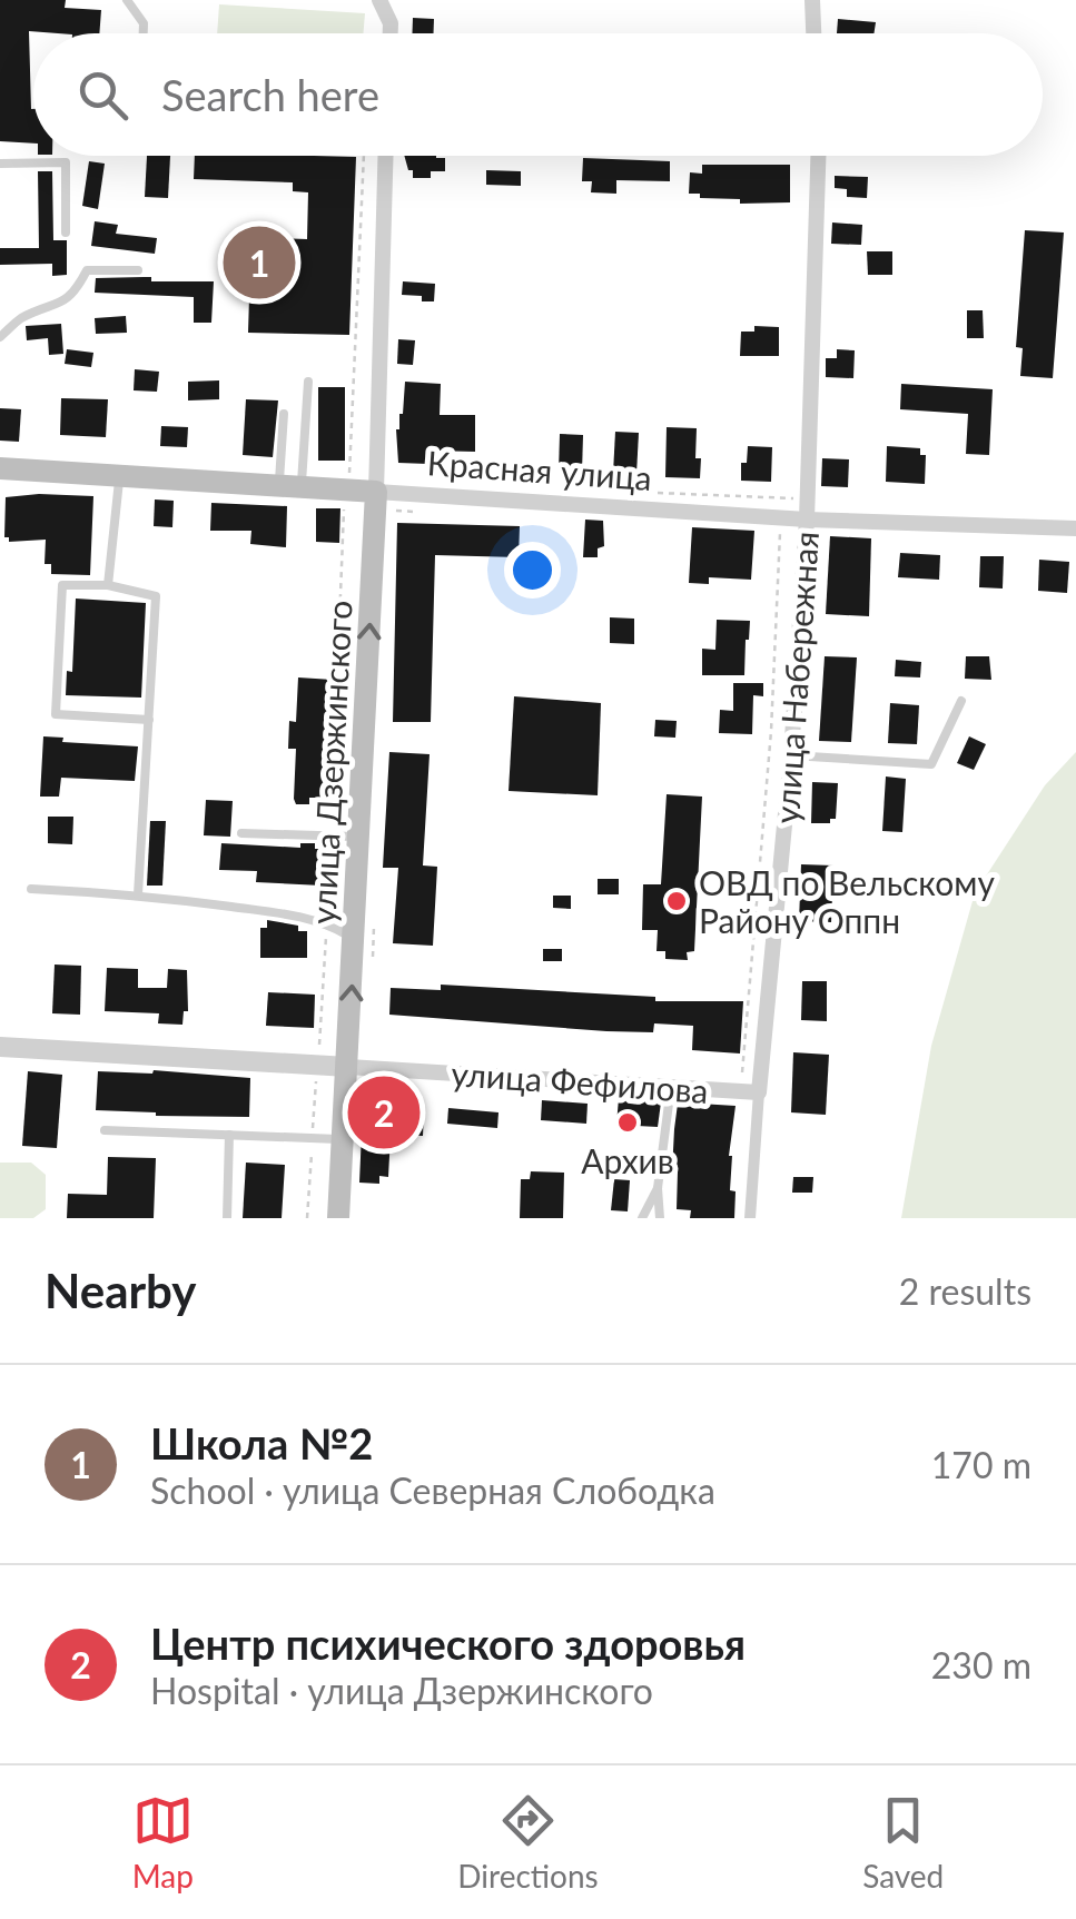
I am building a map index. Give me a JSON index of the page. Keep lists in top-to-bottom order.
{
  "streets": {
    "main road": ["Красная улица", "улица Дзержинского"],
    "street": ["улица Набережная", "улица Фефилова"]
  },
  "crossings": [
    ["Красная улица", "улица Набережная"],
    ["Красная улица", "улица Дзержинского"],
    ["улица Набережная", "улица Фефилова"],
    ["улица Дзержинского", "улица Фефилова"]
  ],
  "one_way": ["улица Дзержинского"],
  "places": ["ОВД по Вельскому Району Оппн", "Архив"],
  "page": {
    "search": "Search here",
    "pins": ["1", "2"],
    "heading": ["Nearby", "2 results"],
    "list": [
      {
        "mark": "1",
        "name": "Школа №2",
        "note": "School · улица Северная Слободка",
        "value": "170 m"
      },
      {
        "mark": "2",
        "name": "Центр психического здоровья",
        "note": "Hospital · улица Дзержинского",
        "value": "230 m"
      }
    ],
    "nav": ["Map", "Directions", "Saved"]
  }
}
